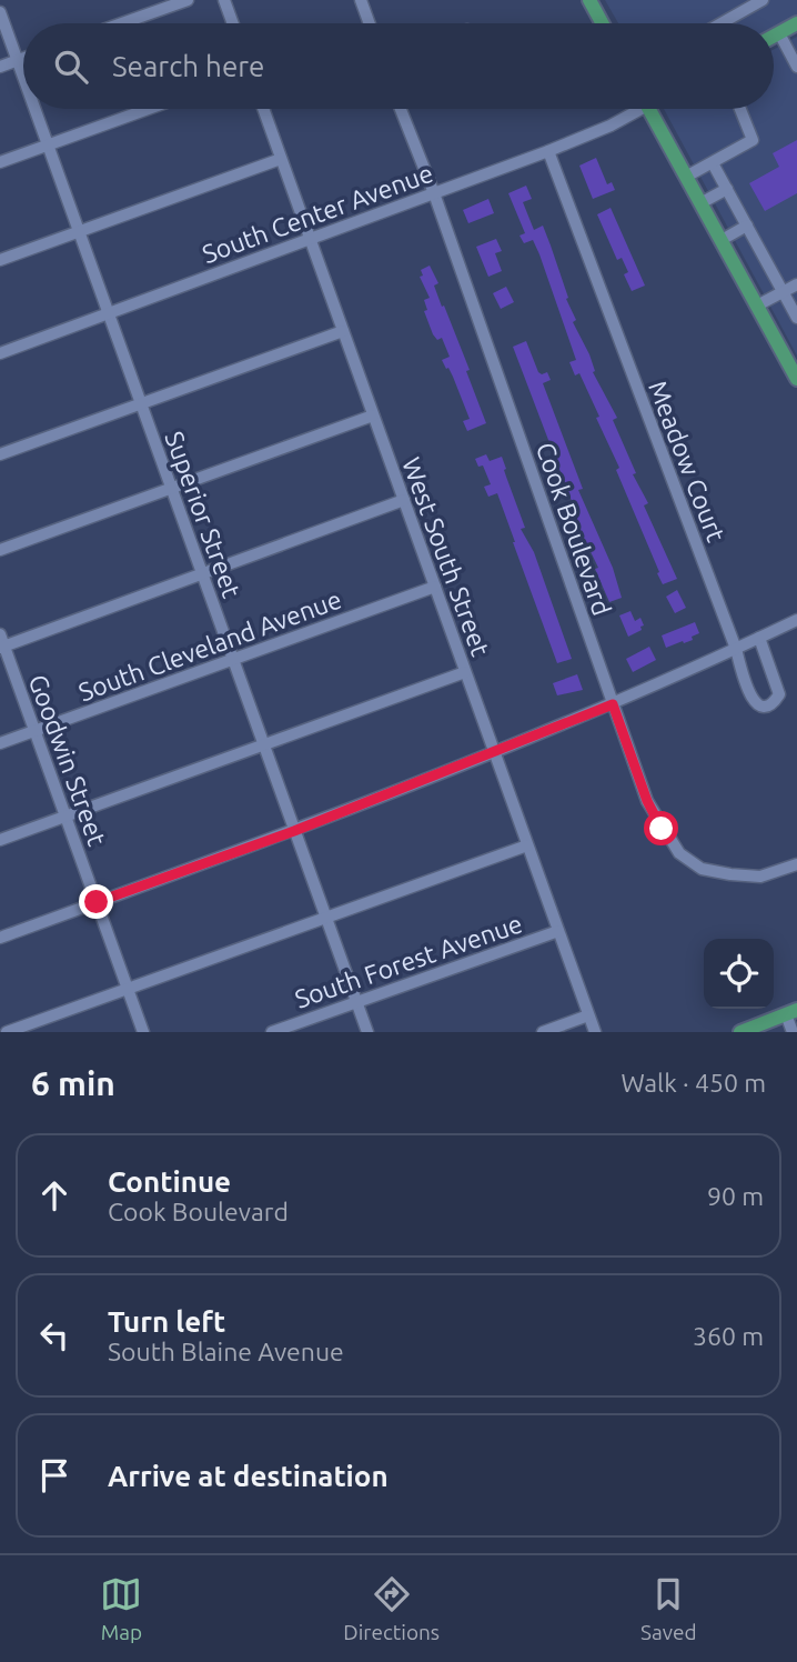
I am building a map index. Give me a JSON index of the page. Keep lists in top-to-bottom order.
{
  "streets": {
    "street": [
      "South Center Avenue",
      "Meadow Court",
      "Superior Street",
      "Cook Boulevard",
      "West South Street",
      "South Cleveland Avenue",
      "Goodwin Street",
      "South Forest Avenue"
    ]
  },
  "crossings": [
    ["South Center Avenue", "Meadow Court"],
    ["South Center Avenue", "Superior Street"],
    ["South Center Avenue", "Cook Boulevard"],
    ["South Center Avenue", "West South Street"],
    ["Superior Street", "South Cleveland Avenue"],
    ["Superior Street", "South Forest Avenue"],
    ["West South Street", "South Cleveland Avenue"],
    ["West South Street", "South Forest Avenue"],
    ["South Cleveland Avenue", "Goodwin Street"]
  ],
  "page": {
    "search": "Search here",
    "heading": ["6 min", "Walk · 450 m"],
    "list": [
      ["Continue", "Cook Boulevard", "90 m"],
      ["Turn left", "South Blaine Avenue", "360 m"],
      "Arrive at destination"
    ],
    "nav": ["Map", "Directions", "Saved"]
  }
}
